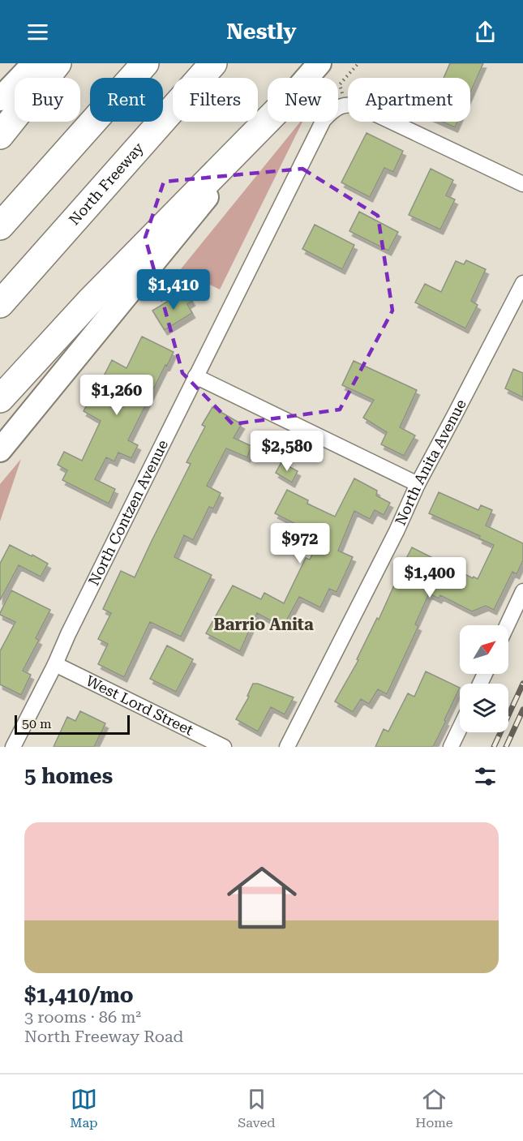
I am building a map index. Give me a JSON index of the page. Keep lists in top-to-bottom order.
{
  "streets": {
    "highway": ["North Freeway"],
    "street": ["North Anita Avenue", "North Contzen Avenue", "West Lord Street"]
  },
  "crossings": [
    ["North Contzen Avenue", "West Lord Street"]
  ],
  "districts": ["Barrio Anita"],
  "scale_bar": "50 m",
  "north": "top right",
  "page": {
    "header": "Nestly",
    "chip": [
      "Buy",
      "Rent",
      "Filters",
      "New",
      "Apartment"
    ],
    "price": [
      "$1,410",
      "$1,260",
      "$2,580",
      "$972",
      "$1,400"
    ],
    "scale": "50 m",
    "heading": "5 homes",
    "list": [
      {
        "name": "$1,410/mo",
        "note": "3 rooms · 86 m² · North Freeway Road"
      }
    ],
    "tabs": ["Map", "Saved", "Home"]
  }
}
